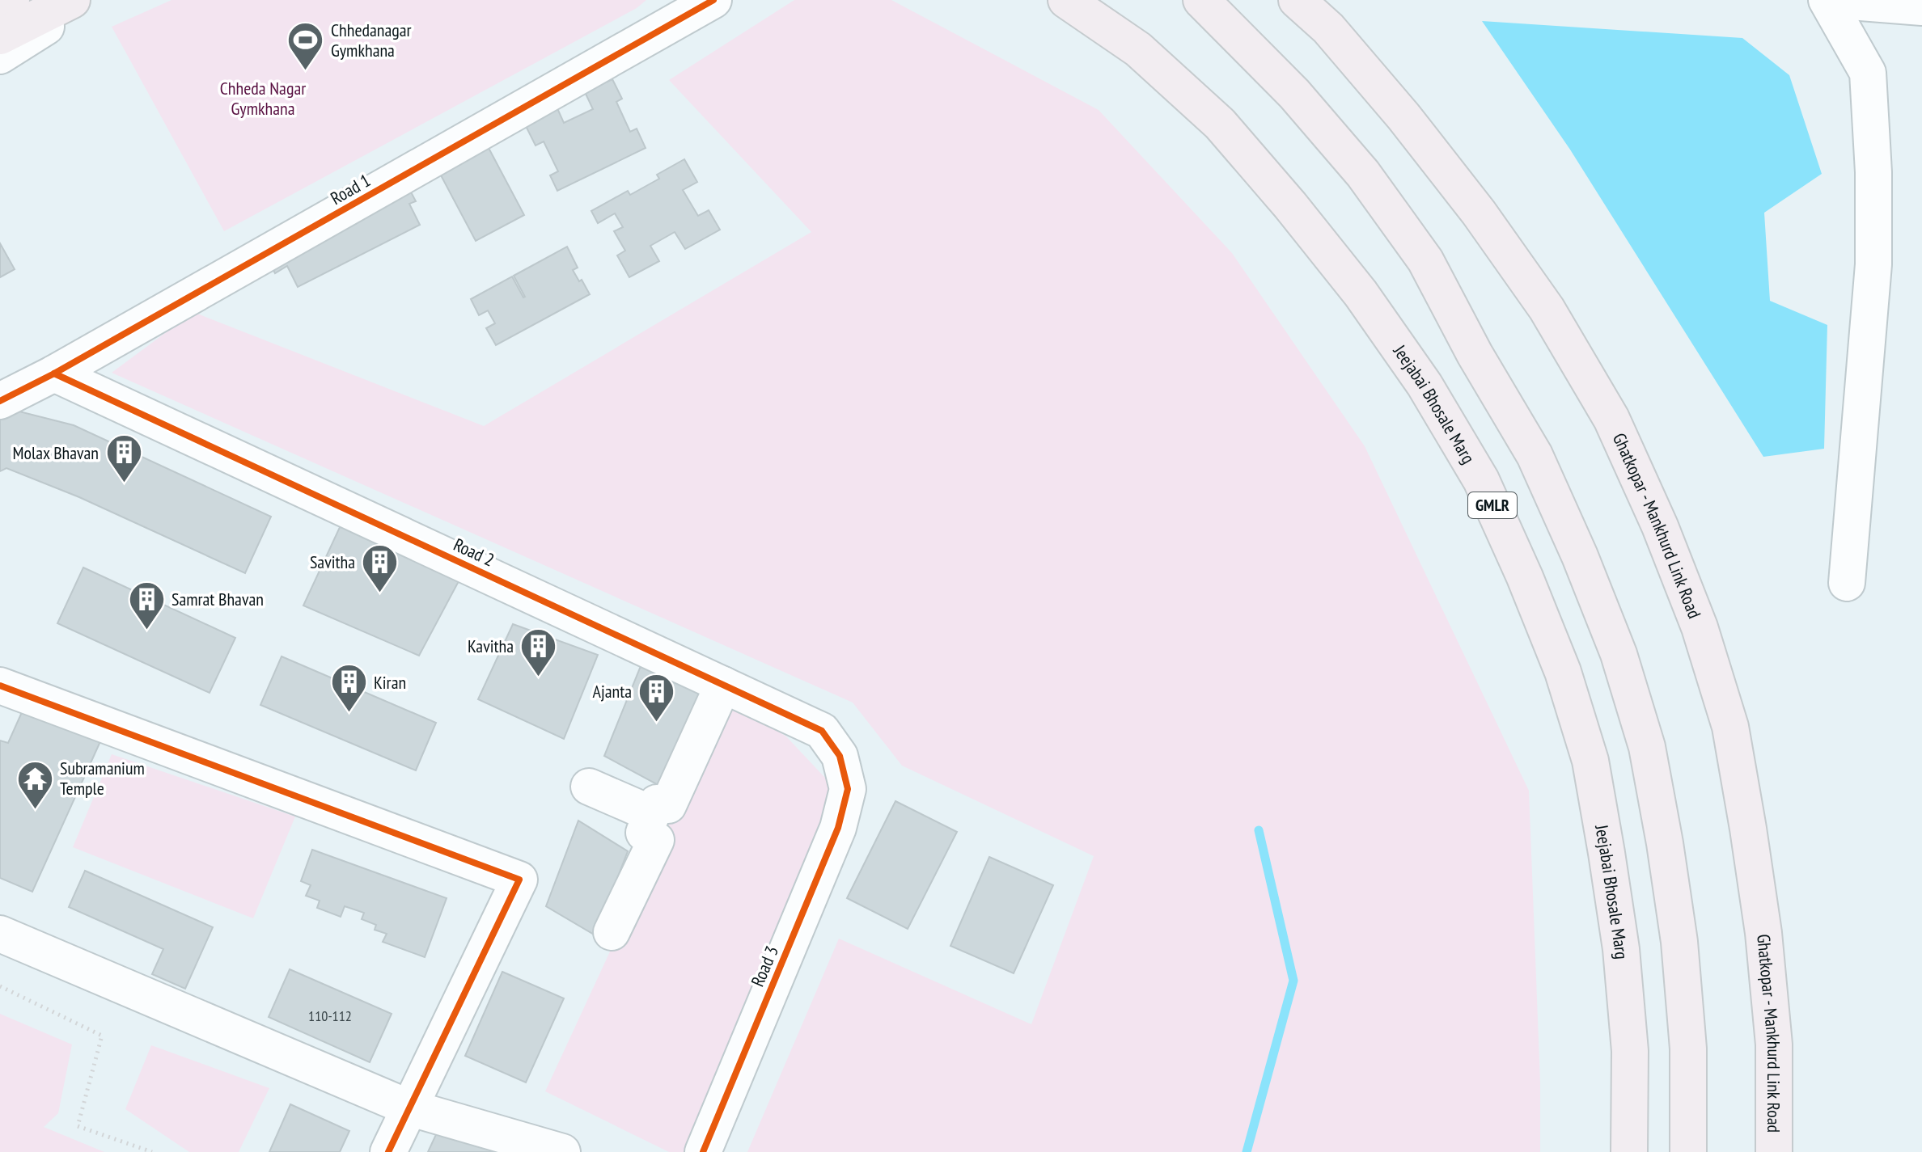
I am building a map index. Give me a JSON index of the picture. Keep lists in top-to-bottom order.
{
  "streets": {
    "highway": ["Jeejabai Bhosale Marg", "GMLR", "Ghatkopar - Mankhurd Link Road"],
    "street": ["Road 1", "Road 2", "Road 3"]
  },
  "crossings": [
    ["Road 1", "Road 2"],
    ["Road 2", "Road 3"]
  ],
  "parks": ["Chheda Nagar Gymkhana"],
  "places": {
    "sports": ["Chhedanagar Gymkhana"],
    "building": [
      "Molax Bhavan",
      "Savitha",
      "Samrat Bhavan",
      "Kavitha",
      "Kiran",
      "Ajanta"
    ],
    "temple": ["Subramanium Temple"]
  },
  "house_numbers": ["110-112"]
}
